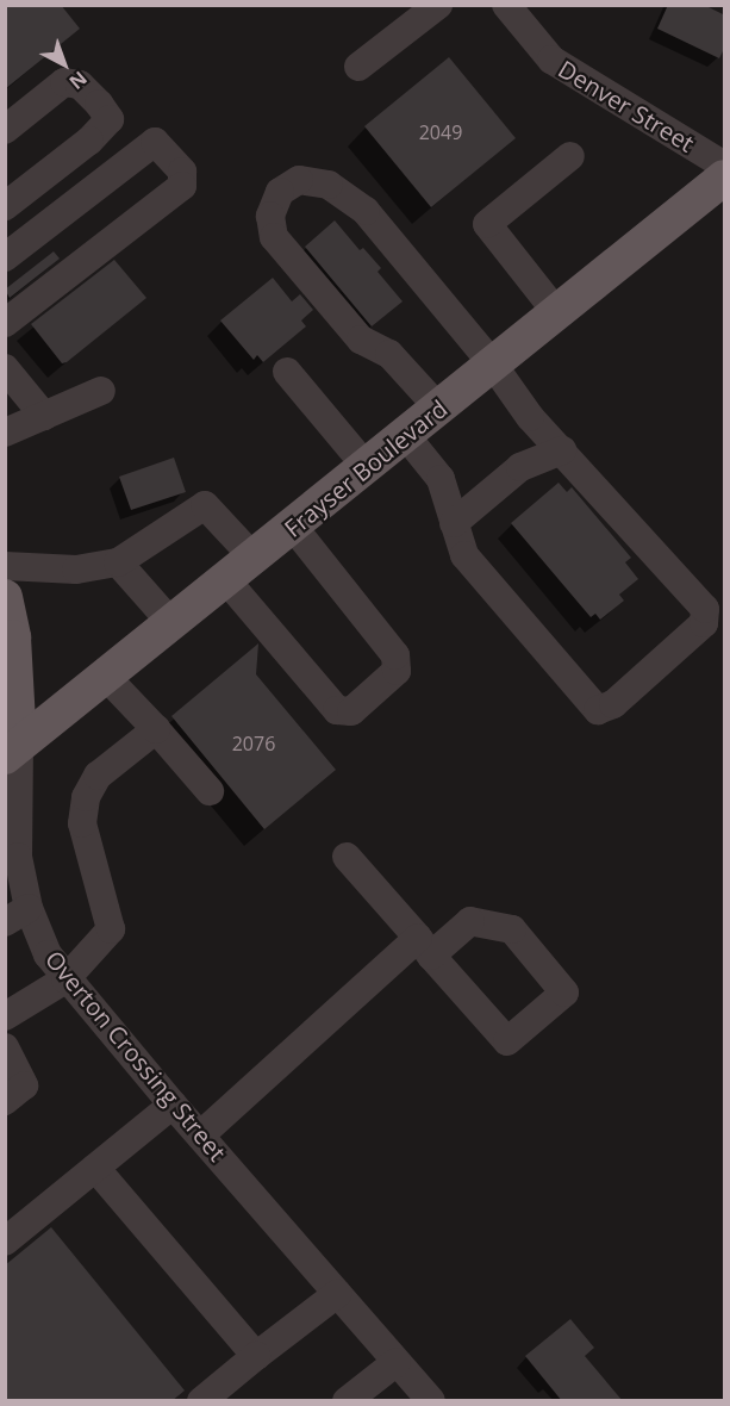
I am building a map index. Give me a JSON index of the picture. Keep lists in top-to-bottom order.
{
  "streets": {
    "main road": ["Frayser Boulevard", "Overton Crossing Street"],
    "street": ["Denver Street"]
  },
  "crossings": [
    ["Frayser Boulevard", "Overton Crossing Street"]
  ],
  "house_numbers": ["2049", "2076"],
  "north": "bottom right"
}
